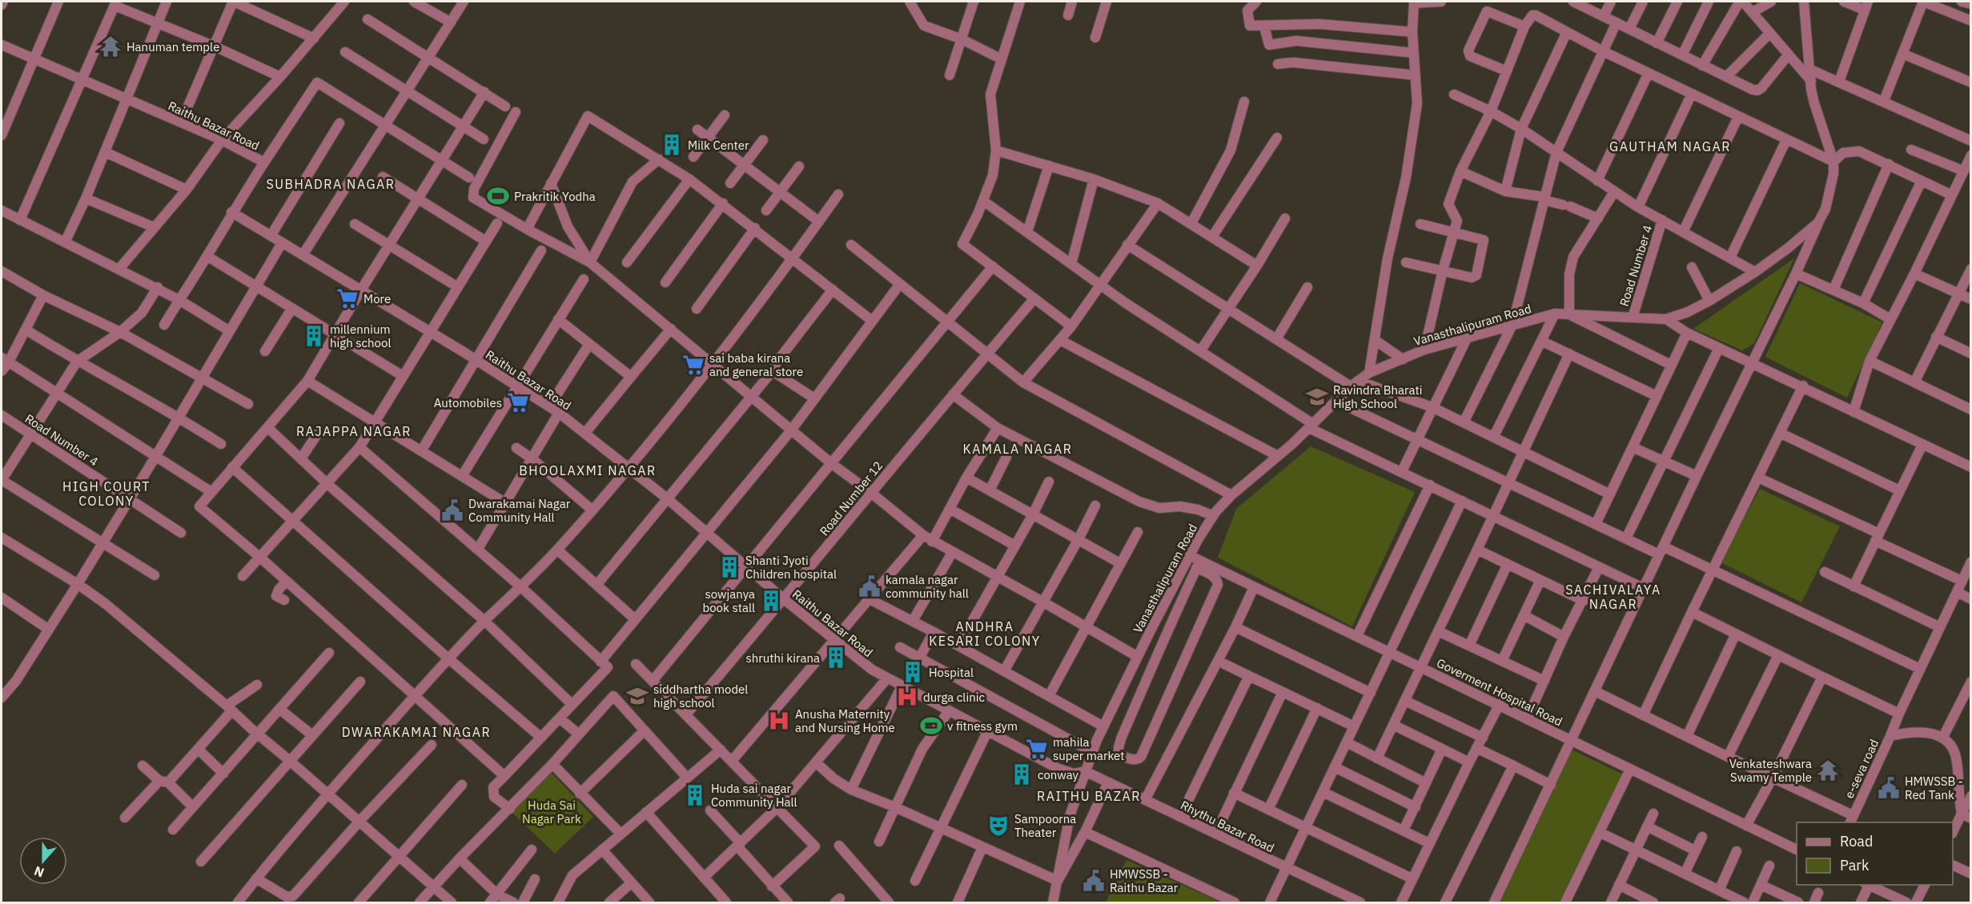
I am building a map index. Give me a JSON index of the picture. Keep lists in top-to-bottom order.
{
  "streets": {
    "street": [
      "Raithu Bazar Road",
      "Road Number 4",
      "Vanasthalipuram Road",
      "Road Number 12",
      "Goverment Hospital Road",
      "e-seva road",
      "Rhythu Bazar Road"
    ]
  },
  "crossings": [
    ["Raithu Bazar Road", "Vanasthalipuram Road"],
    ["Raithu Bazar Road", "Road Number 12"],
    ["Raithu Bazar Road", "Rhythu Bazar Road"],
    ["Road Number 4", "Vanasthalipuram Road"],
    ["Vanasthalipuram Road", "Goverment Hospital Road"],
    ["Vanasthalipuram Road", "Rhythu Bazar Road"]
  ],
  "districts": [
    "GAUTHAM NAGAR",
    "SUBHADRA NAGAR",
    "RAJAPPA NAGAR",
    "KAMALA NAGAR",
    "BHOOLAXMI NAGAR",
    "HIGH COURT COLONY",
    "SACHIVALAYA NAGAR",
    "ANDHRA KESARI COLONY",
    "DWARAKAMAI NAGAR",
    "RAITHU BAZAR"
  ],
  "parks": ["Huda Sai Nagar Park"],
  "places": {
    "temple": ["Hanuman temple", "Venkateshwara Swamy Temple"],
    "building": [
      "Milk Center",
      "millennium high school",
      "Shanti Jyoti Children hospital",
      "sowjanya book stall",
      "shruthi kirana",
      "Hospital",
      "conway",
      "Huda sai nagar Community Hall"
    ],
    "sports": ["Prakritik Yodha", "v fitness gym"],
    "supermarket": [
      "More",
      "sai baba kirana and general store",
      "Automobiles",
      "mahila super market"
    ],
    "school or university": ["Ravindra Bharati High School", "siddhartha model high school"],
    "public building": [
      "Dwarakamai Nagar Community Hall",
      "kamala nagar community hall",
      "HMWSSB - Red Tank",
      "HMWSSB - Raithu Bazar"
    ],
    "hospital": ["durga clinic", "Anusha Maternity and Nursing Home"],
    "theatre": ["Sampoorna Theater"]
  },
  "legend": ["Road", "Park"],
  "north": "bottom"
}
